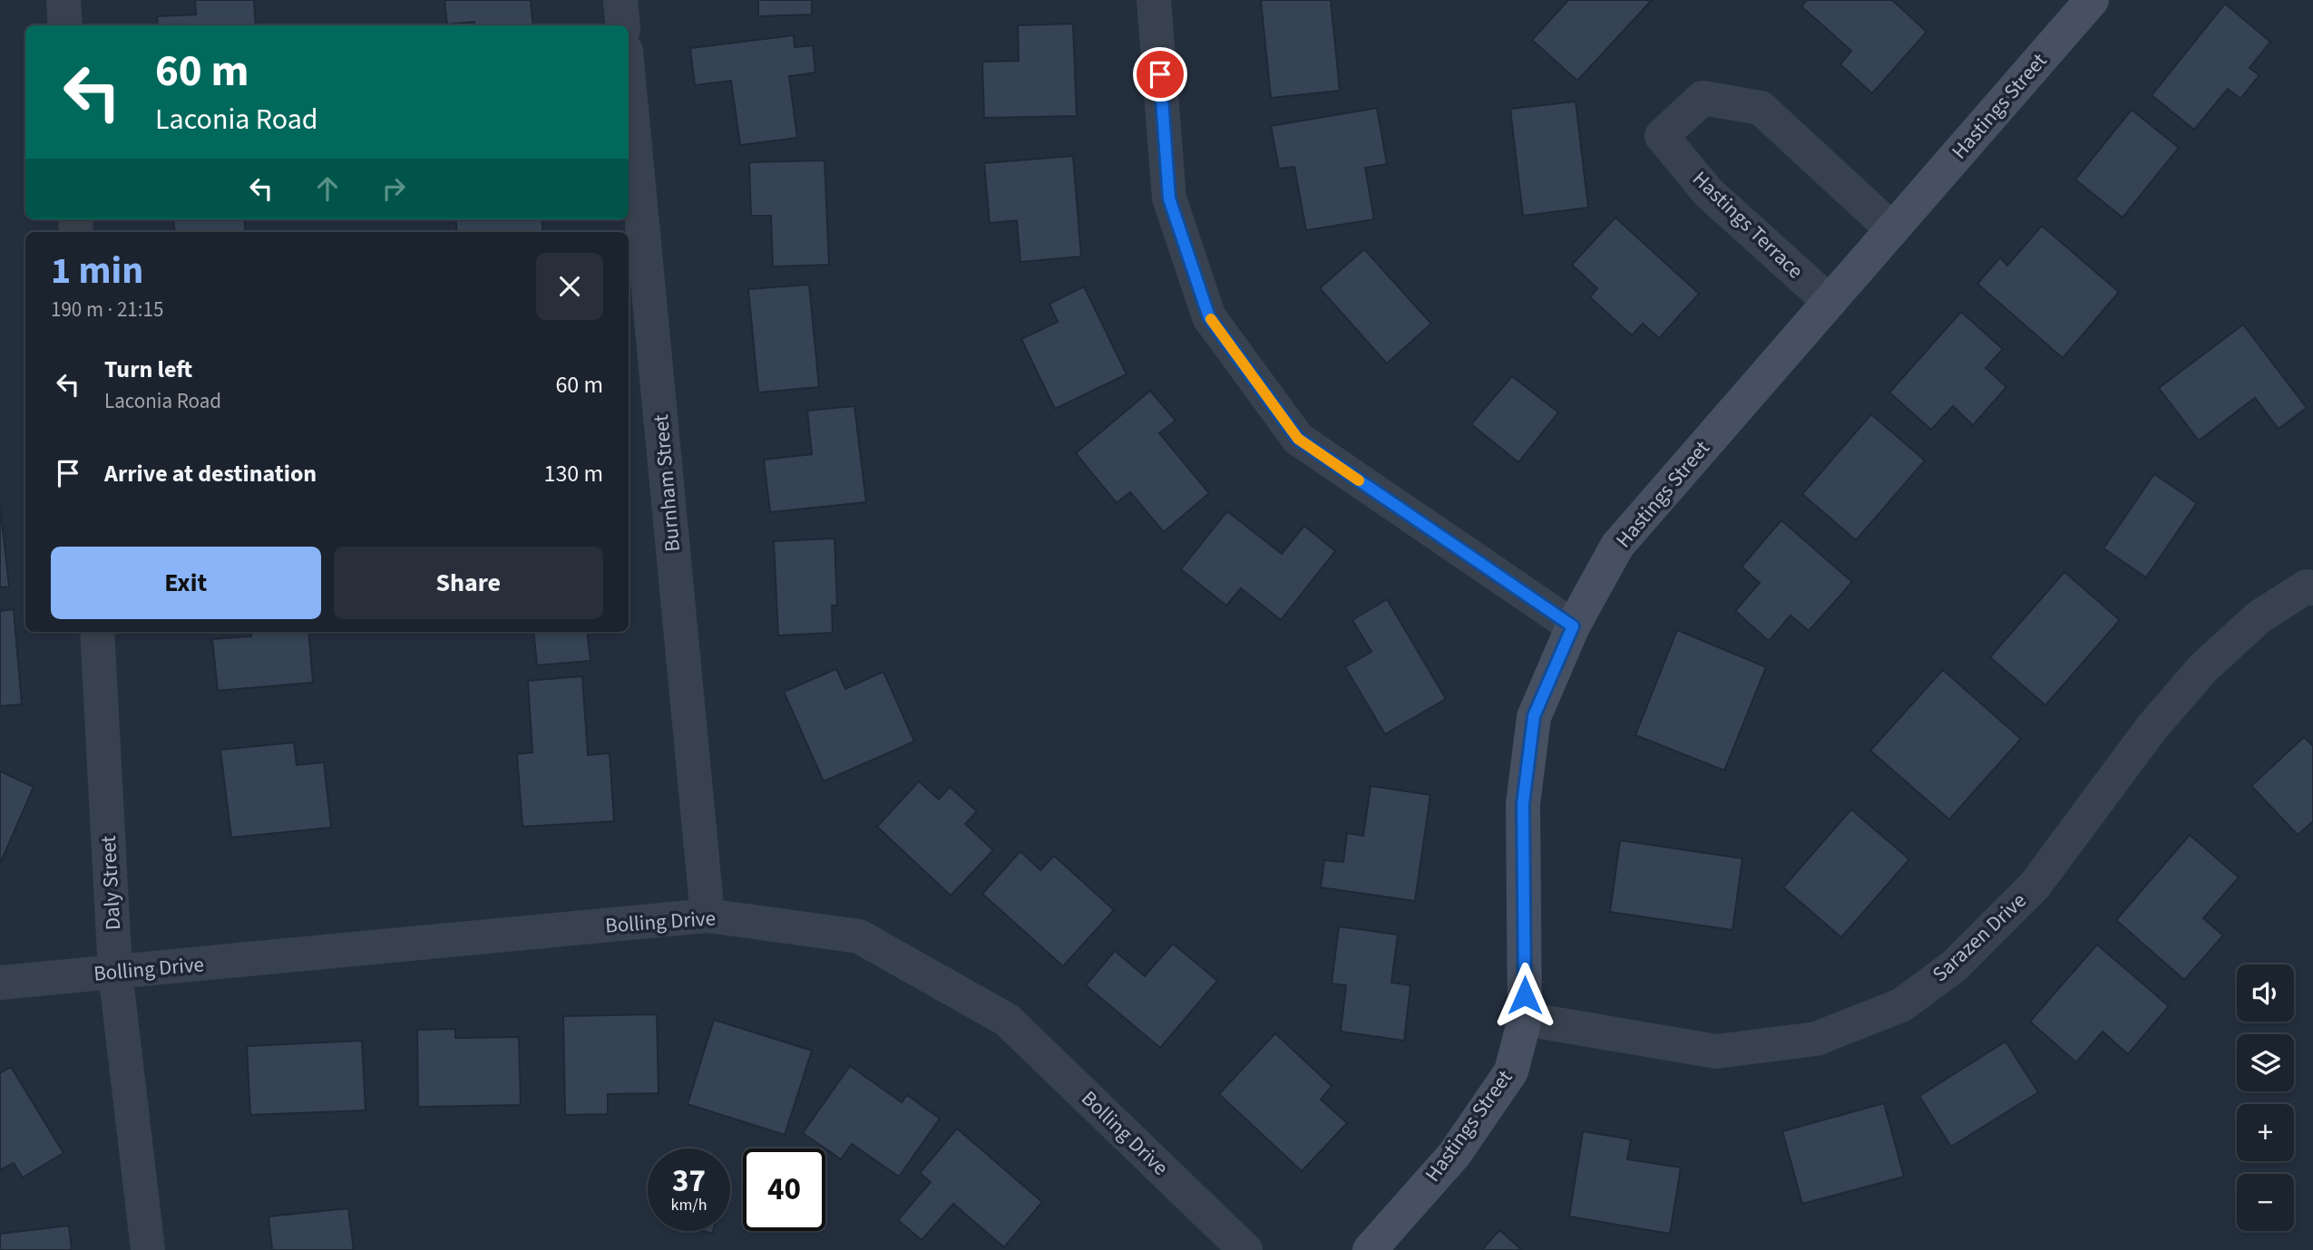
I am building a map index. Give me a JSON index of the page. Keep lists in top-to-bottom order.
{
  "streets": {
    "street": [
      "Hastings Street",
      "Hastings Terrace",
      "Burnham Street",
      "Daly Street",
      "Bolling Drive",
      "Sarazen Drive"
    ]
  },
  "crossings": [
    ["Hastings Street", "Hastings Terrace"],
    ["Hastings Street", "Sarazen Drive"],
    ["Burnham Street", "Bolling Drive"],
    ["Daly Street", "Bolling Drive"]
  ],
  "page": {
    "turn": ["60 m", "Laconia Road"],
    "heading": ["1 min", "190 m · 21:15"],
    "list": [
      {
        "name": "Turn left",
        "note": "Laconia Road",
        "value": "60 m"
      },
      {
        "name": "Arrive at destination",
        "value": "130 m"
      }
    ],
    "buttons": ["Exit", "Share"],
    "map_buttons": ["+", "−"],
    "speed": "37 km/h",
    "limit": "40"
  }
}
